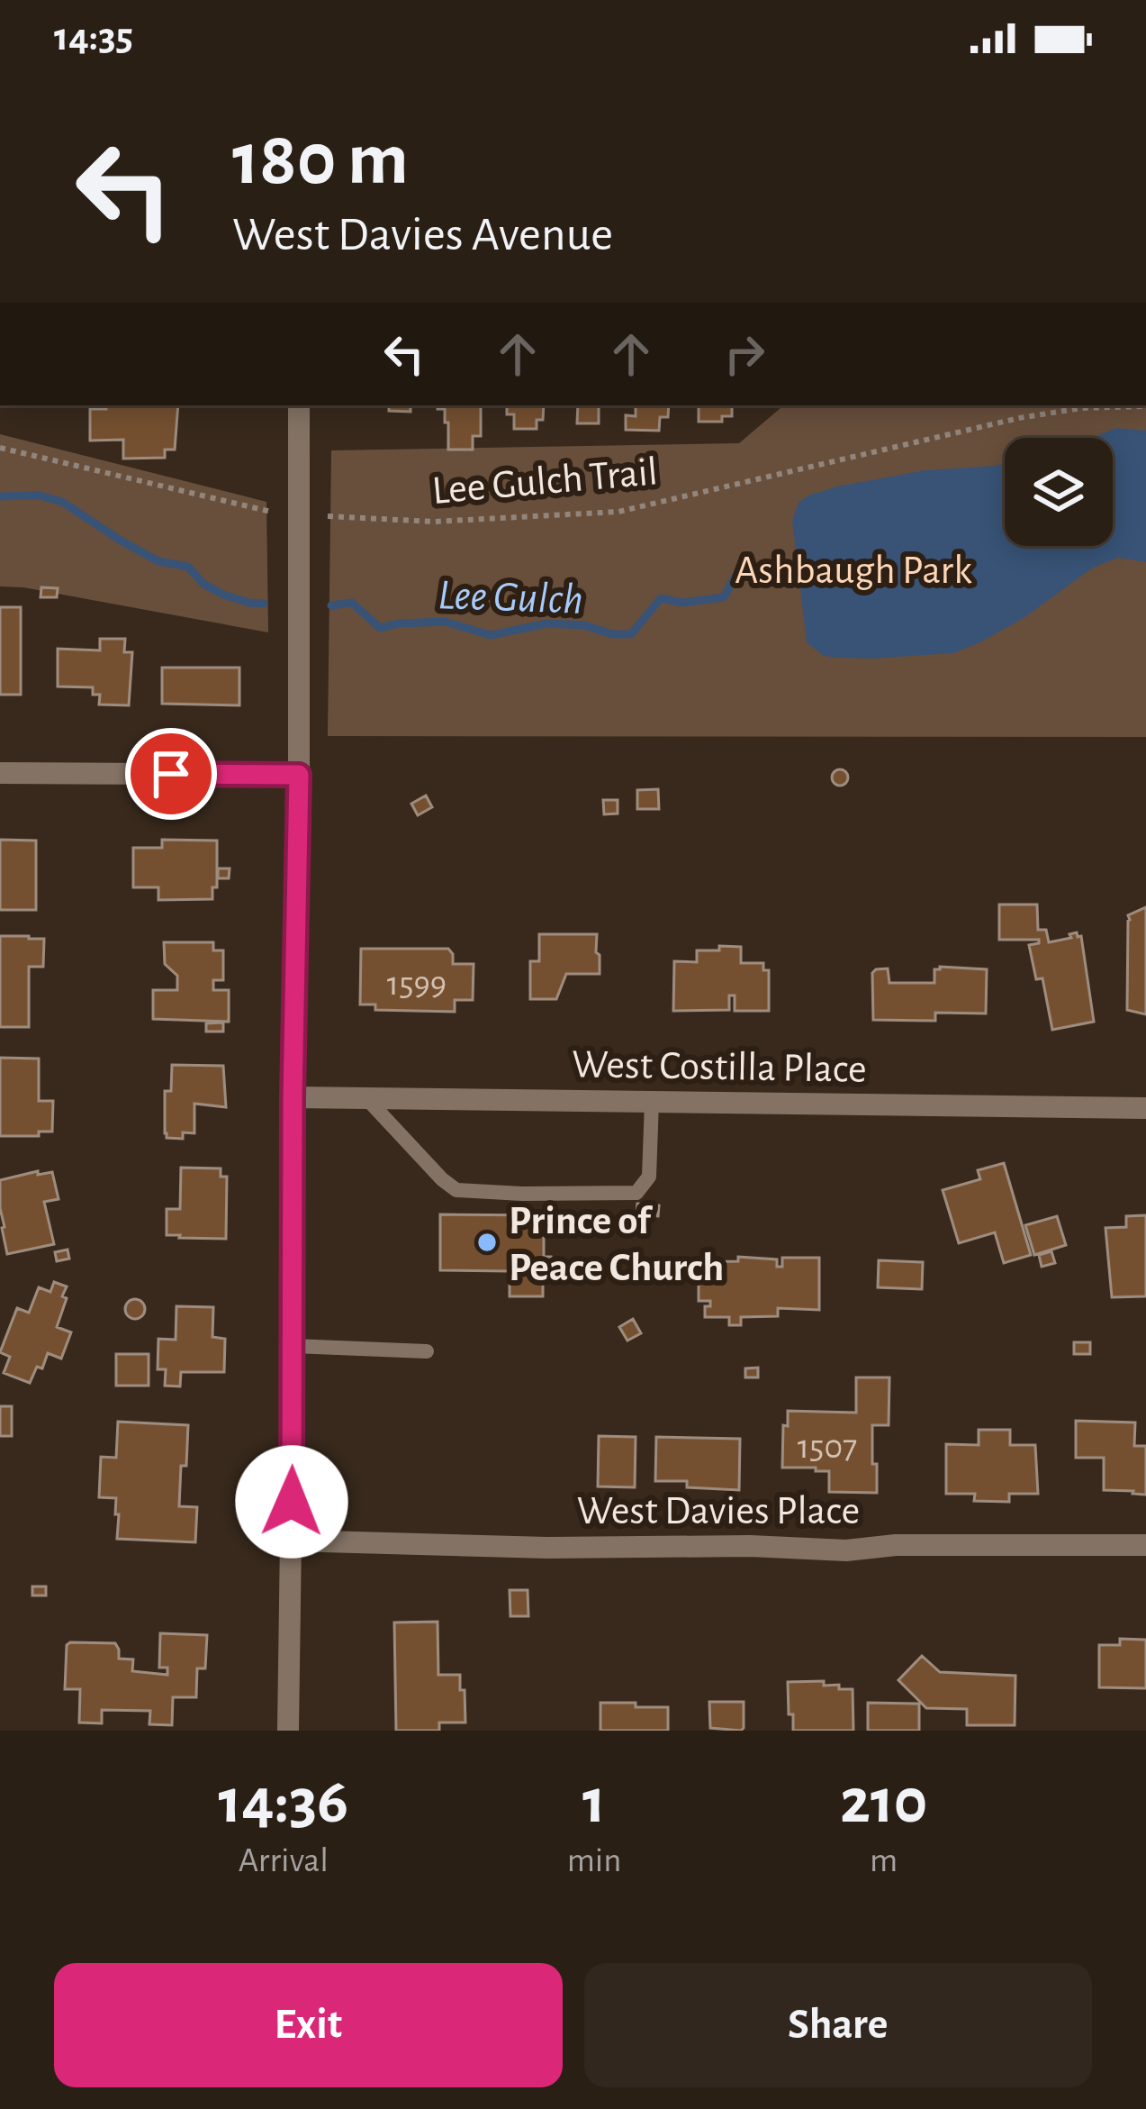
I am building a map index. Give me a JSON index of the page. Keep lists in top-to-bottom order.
{
  "streets": {
    "street": ["West Costilla Place", "West Davies Place"],
    "path": ["Lee Gulch Trail"]
  },
  "water": ["Lee Gulch"],
  "parks": ["Ashbaugh Park"],
  "places": ["Prince of Peace Church"],
  "house_numbers": ["1599", "1507"],
  "page": {
    "status": "14:35",
    "turn": ["180 m", "West Davies Avenue"],
    "eta": [
      "14:36",
      "Arrival",
      "1",
      "min",
      "210",
      "m"
    ],
    "buttons": ["Exit", "Share"]
  }
}
